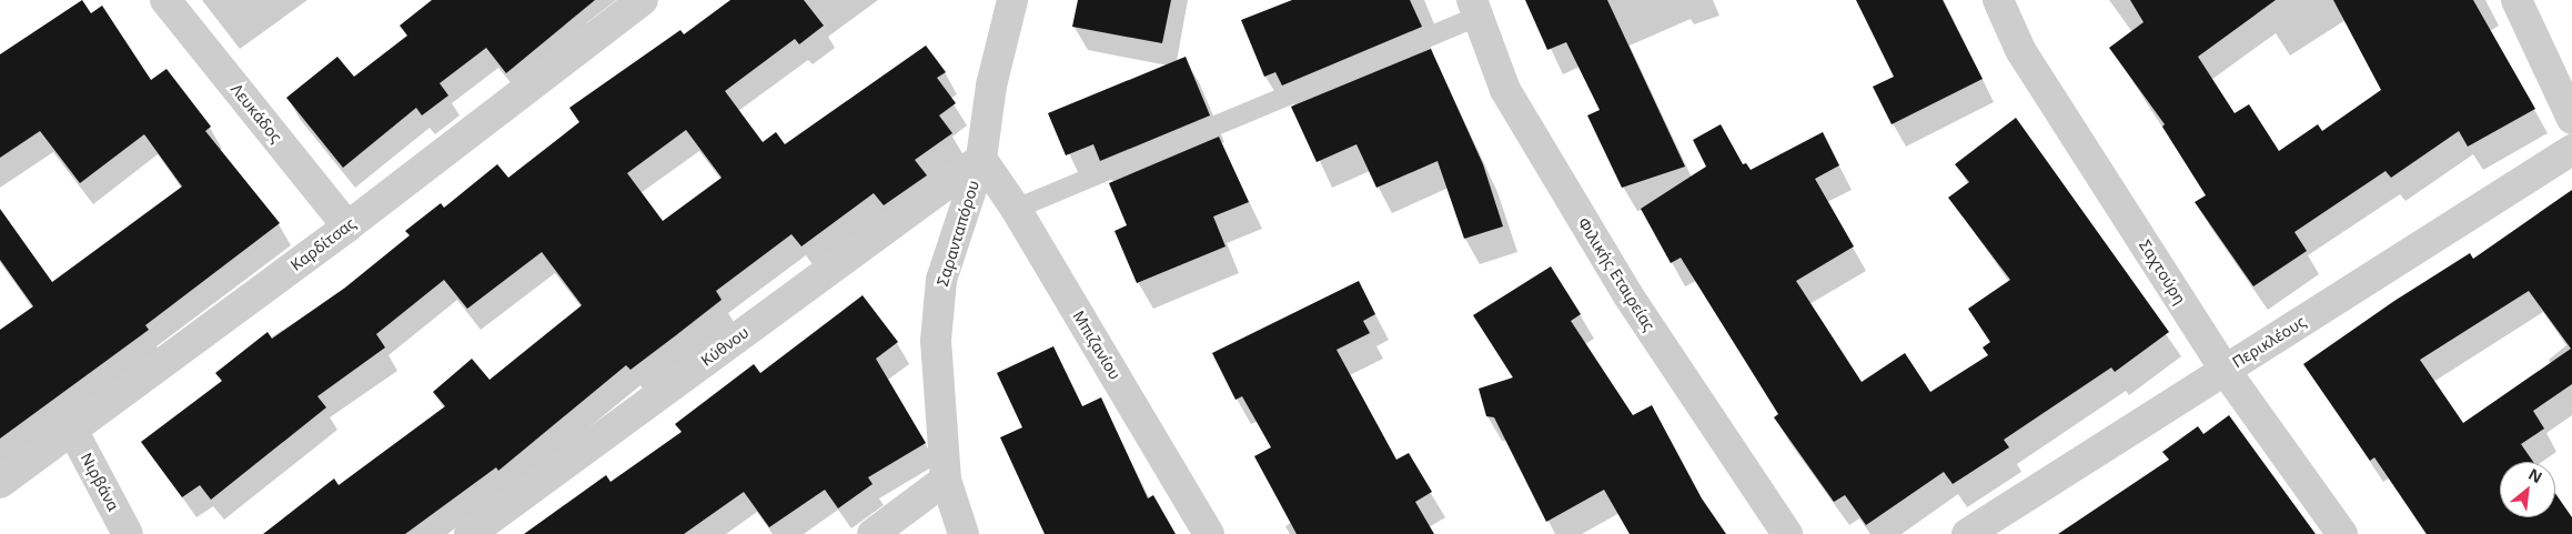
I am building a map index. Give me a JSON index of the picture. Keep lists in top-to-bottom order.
{
  "streets": {
    "street": [
      "Λευκάδος",
      "Σαρανταπόρου",
      "Καρδίτσας",
      "Σαχτούρη",
      "Φιλικής Εταιρείας",
      "Περικλέους",
      "Μπιζανίου",
      "Κύθνου",
      "Νιρβάνα"
    ]
  },
  "crossings": [
    ["Λευκάδος", "Καρδίτσας"],
    ["Σαρανταπόρου", "Μπιζανίου"],
    ["Σαρανταπόρου", "Κύθνου"],
    ["Καρδίτσας", "Νιρβάνα"],
    ["Σαχτούρη", "Περικλέους"],
    ["Μπιζανίου", "Κύθνου"]
  ],
  "north": "top right"
}
